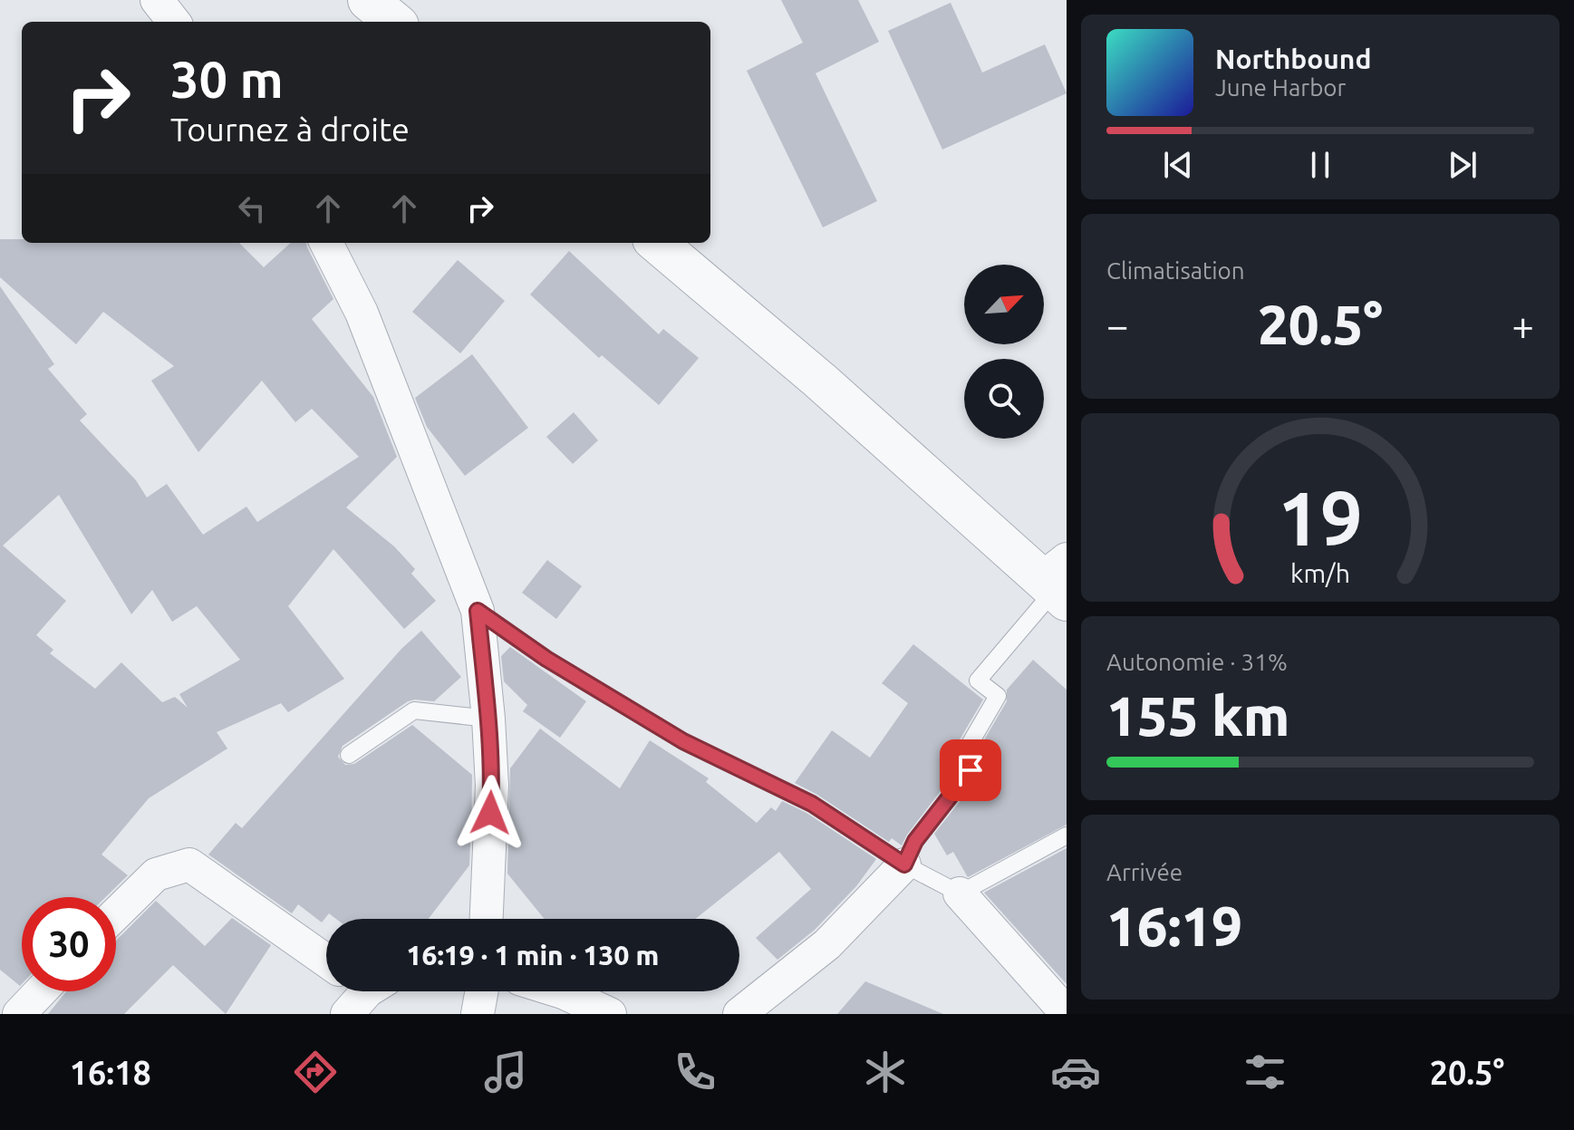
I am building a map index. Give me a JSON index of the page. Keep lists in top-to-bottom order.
{
  "north": "top right",
  "page": {
    "turn": ["30 m", "Tournez à droite"],
    "song": ["Northbound", "June Harbor"],
    "tile": [
      "Climatisation",
      ["Autonomie · 31%", "155 km"],
      ["Arrivée", "16:19"]
    ],
    "heat": ["−", "20.5°", "+"],
    "limit": "30",
    "trip": "16:19 · 1 min · 130 m",
    "tabs": ["16:18", "20.5°"],
    "gauge": ["19", "km/h"]
  }
}
